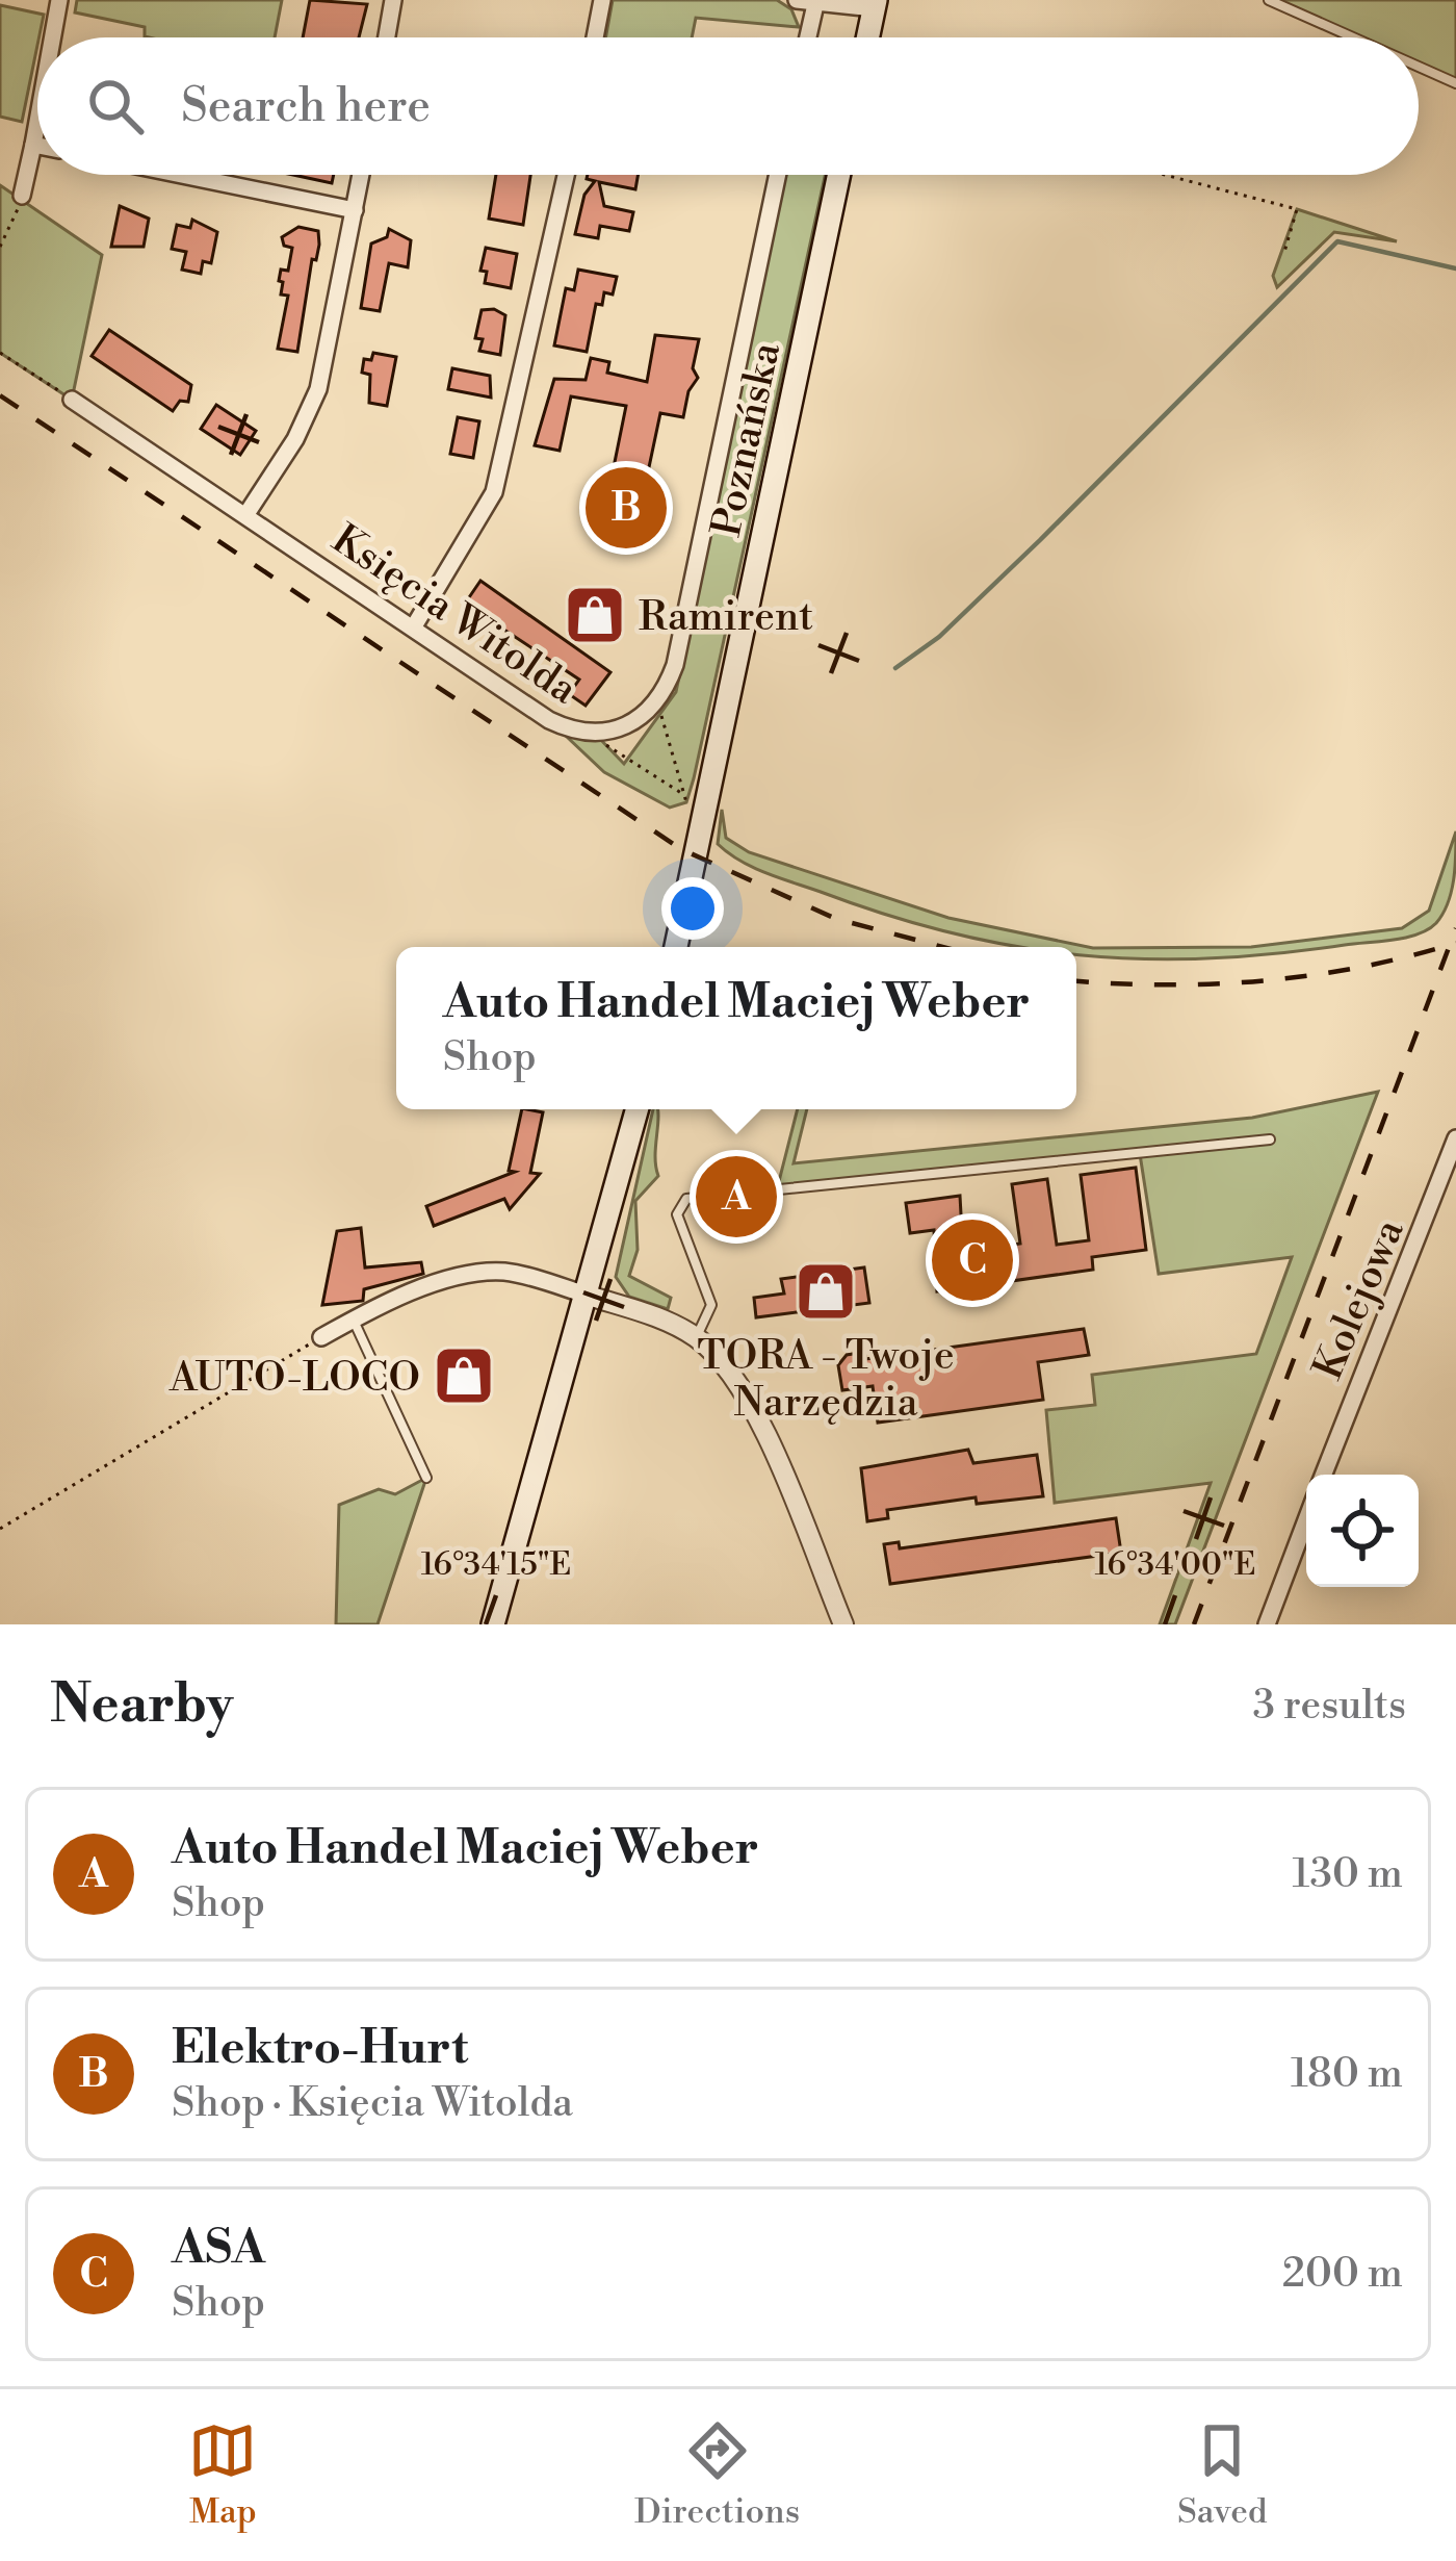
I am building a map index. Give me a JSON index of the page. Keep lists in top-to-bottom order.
{
  "streets": {
    "main road": ["Poznańska"],
    "street": ["Księcia Witolda", "Kolejowa"]
  },
  "places": {
    "shop": ["Ramirent", "TORA - Twoje Narzędzia", "AUTO-LOCO"]
  },
  "page": {
    "search": "Search here",
    "pins": ["B", "A", "C"],
    "popup": ["Auto Handel Maciej Weber", "Shop"],
    "heading": ["Nearby", "3 results"],
    "list": [
      {
        "mark": "A",
        "name": "Auto Handel Maciej Weber",
        "note": "Shop",
        "value": "130 m"
      },
      {
        "mark": "B",
        "name": "Elektro-Hurt",
        "note": "Shop · Księcia Witolda",
        "value": "180 m"
      },
      {
        "mark": "C",
        "name": "ASA",
        "note": "Shop",
        "value": "200 m"
      }
    ],
    "nav": ["Map", "Directions", "Saved"]
  },
  "coordinates": ["16°34'15\"E", "16°34'00\"E"]
}
